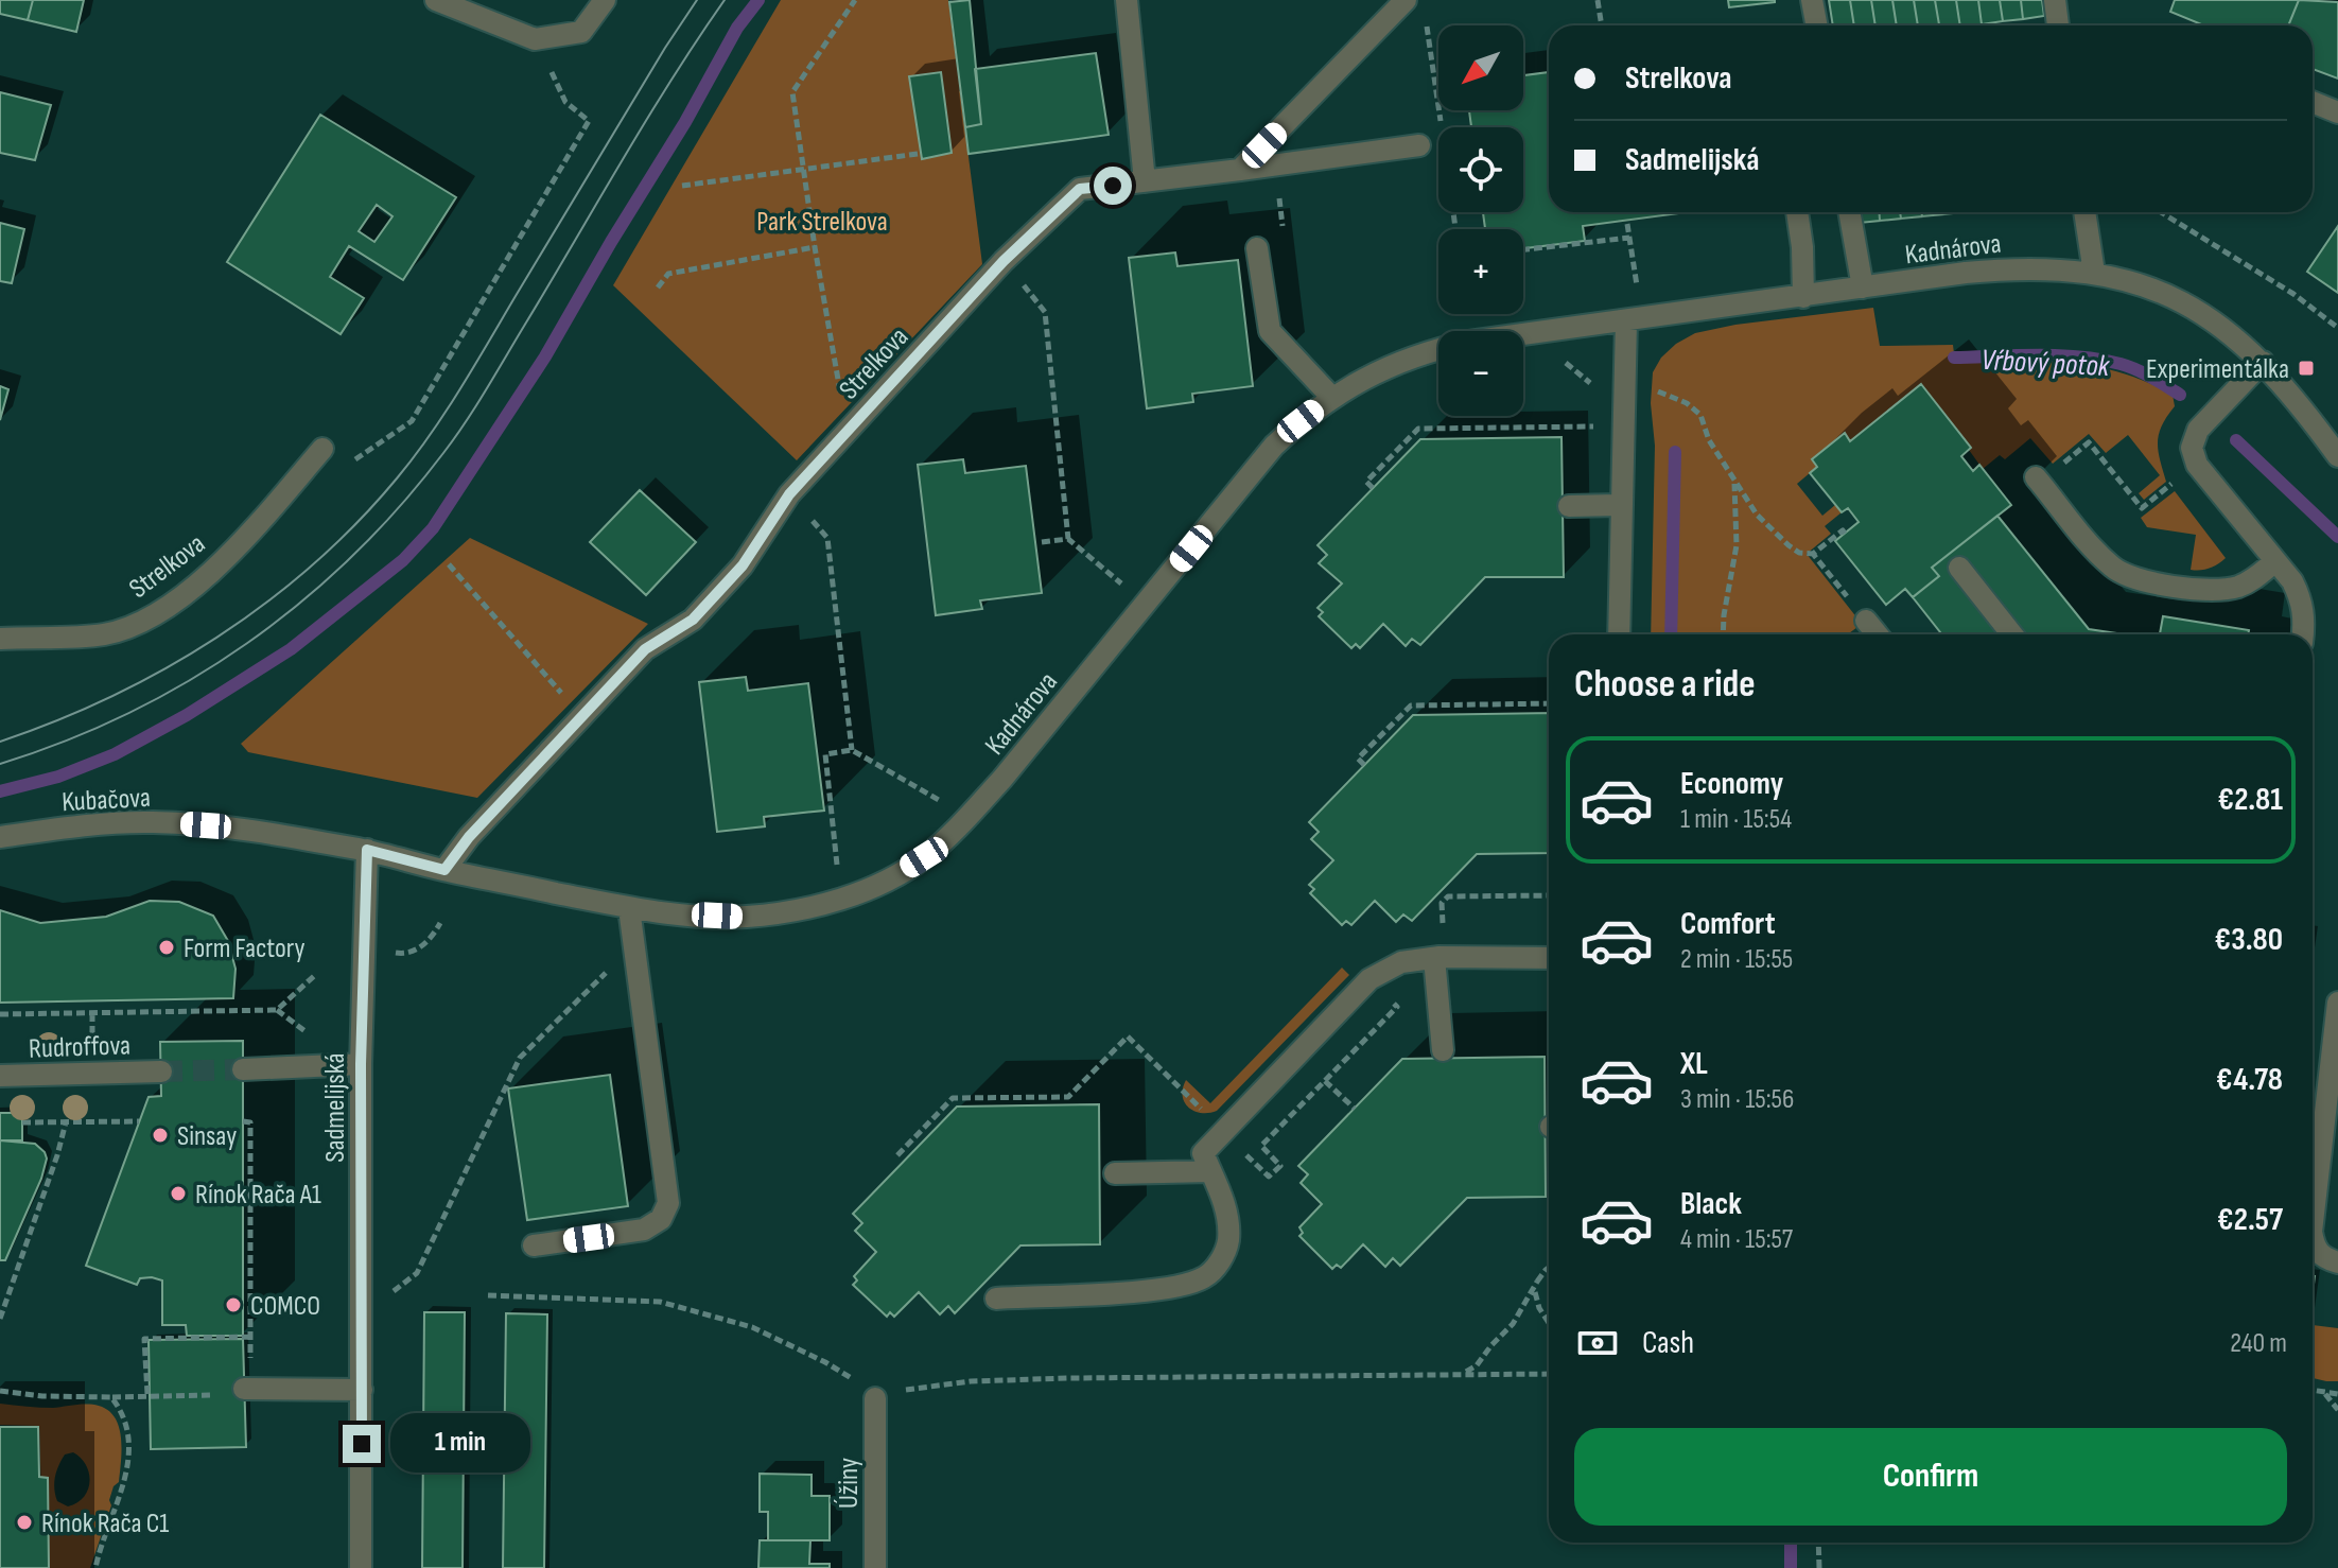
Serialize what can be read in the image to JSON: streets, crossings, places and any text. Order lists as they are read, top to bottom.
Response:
{
  "streets": {
    "street": [
      "Kadnárova",
      "Strelkova",
      "Kubačova",
      "Rudroffova",
      "Sadmelijská",
      "Úžiny"
    ]
  },
  "crossings": [
    ["Kadnárova", "Strelkova"],
    ["Kadnárova", "Kubačova"],
    ["Kadnárova", "Sadmelijská"],
    ["Kubačova", "Sadmelijská"]
  ],
  "water": ["Vŕbový potok"],
  "parks": ["Park Strelkova"],
  "places": {
    "transit": ["Experimentálka"],
    "other": [
      "Form Factory",
      "Sinsay",
      "Rínok Rača A1",
      "COMCO",
      "Rínok Rača C1"
    ]
  },
  "north": "bottom left",
  "page": {
    "map_buttons": ["+", "−"],
    "banner": ["Strelkova", "Sadmelijská"],
    "heading": "Choose a ride",
    "list": [
      {
        "name": "Economy",
        "note": "1 min · 15:54",
        "value": "€2.81"
      },
      {
        "name": "Comfort",
        "note": "2 min · 15:55",
        "value": "€3.80"
      },
      {
        "name": "XL",
        "note": "3 min · 15:56",
        "value": "€4.78"
      },
      {
        "name": "Black",
        "note": "4 min · 15:57",
        "value": "€2.57"
      }
    ],
    "pay": ["Cash", "240 m"],
    "buttons": "Confirm",
    "bubble": "1 min"
  }
}
